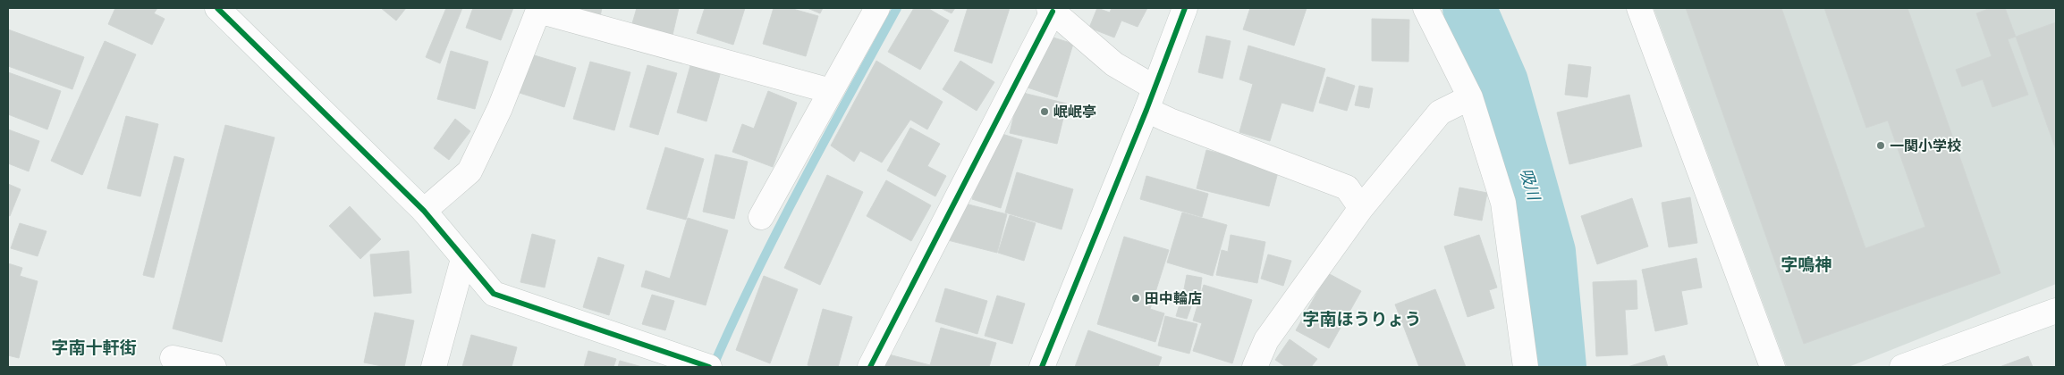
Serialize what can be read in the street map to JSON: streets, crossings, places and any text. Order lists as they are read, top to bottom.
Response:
{
  "districts": ["字鳴神", "字南ほうりょう", "字南十軒街"],
  "water": ["吸川"],
  "places": ["岷岷亭", "一関小学校", "田中輪店"]
}
